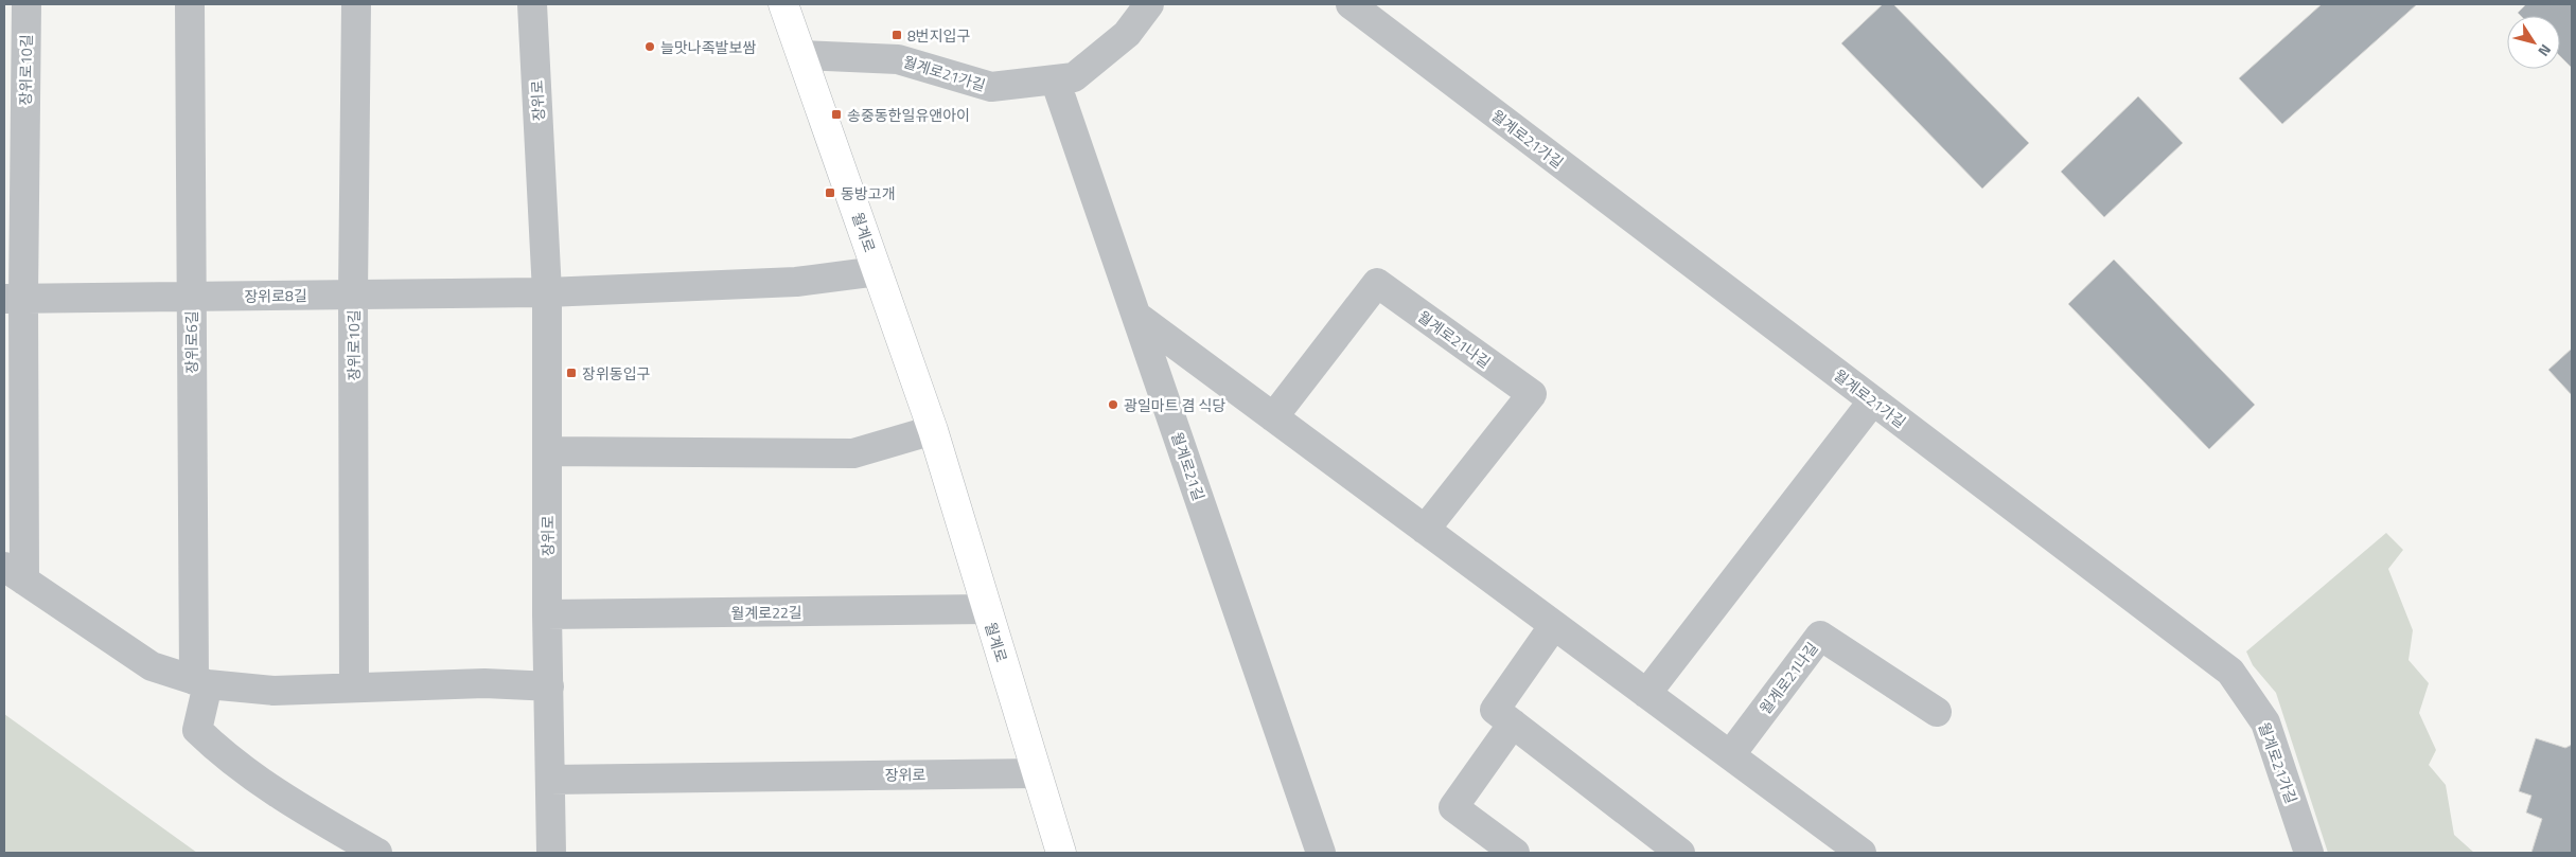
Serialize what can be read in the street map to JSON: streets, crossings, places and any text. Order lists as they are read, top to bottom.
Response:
{
  "streets": {
    "main road": ["월계로"],
    "street": [
      "장위로10길",
      "월계로21가길",
      "장위로",
      "장위로8길",
      "월계로21나길",
      "장위로6길",
      "월계로21길",
      "월계로22길"
    ]
  },
  "crossings": [
    ["장위로10길", "장위로"],
    ["장위로10길", "장위로8길"],
    ["장위로10길", "장위로6길"],
    ["월계로21가길", "월계로"],
    ["월계로21가길", "월계로21길"],
    ["장위로", "월계로"],
    ["장위로", "장위로8길"],
    ["장위로", "월계로22길"],
    ["월계로", "월계로22길"],
    ["장위로8길", "장위로6길"]
  ],
  "places": {
    "transit": [
      "8번지입구",
      "송중동한일유앤아이",
      "동방고개",
      "장위동입구"
    ],
    "other": ["늘맛나족발보쌈", "광일마트 겸 식당"]
  },
  "north": "bottom right"
}
